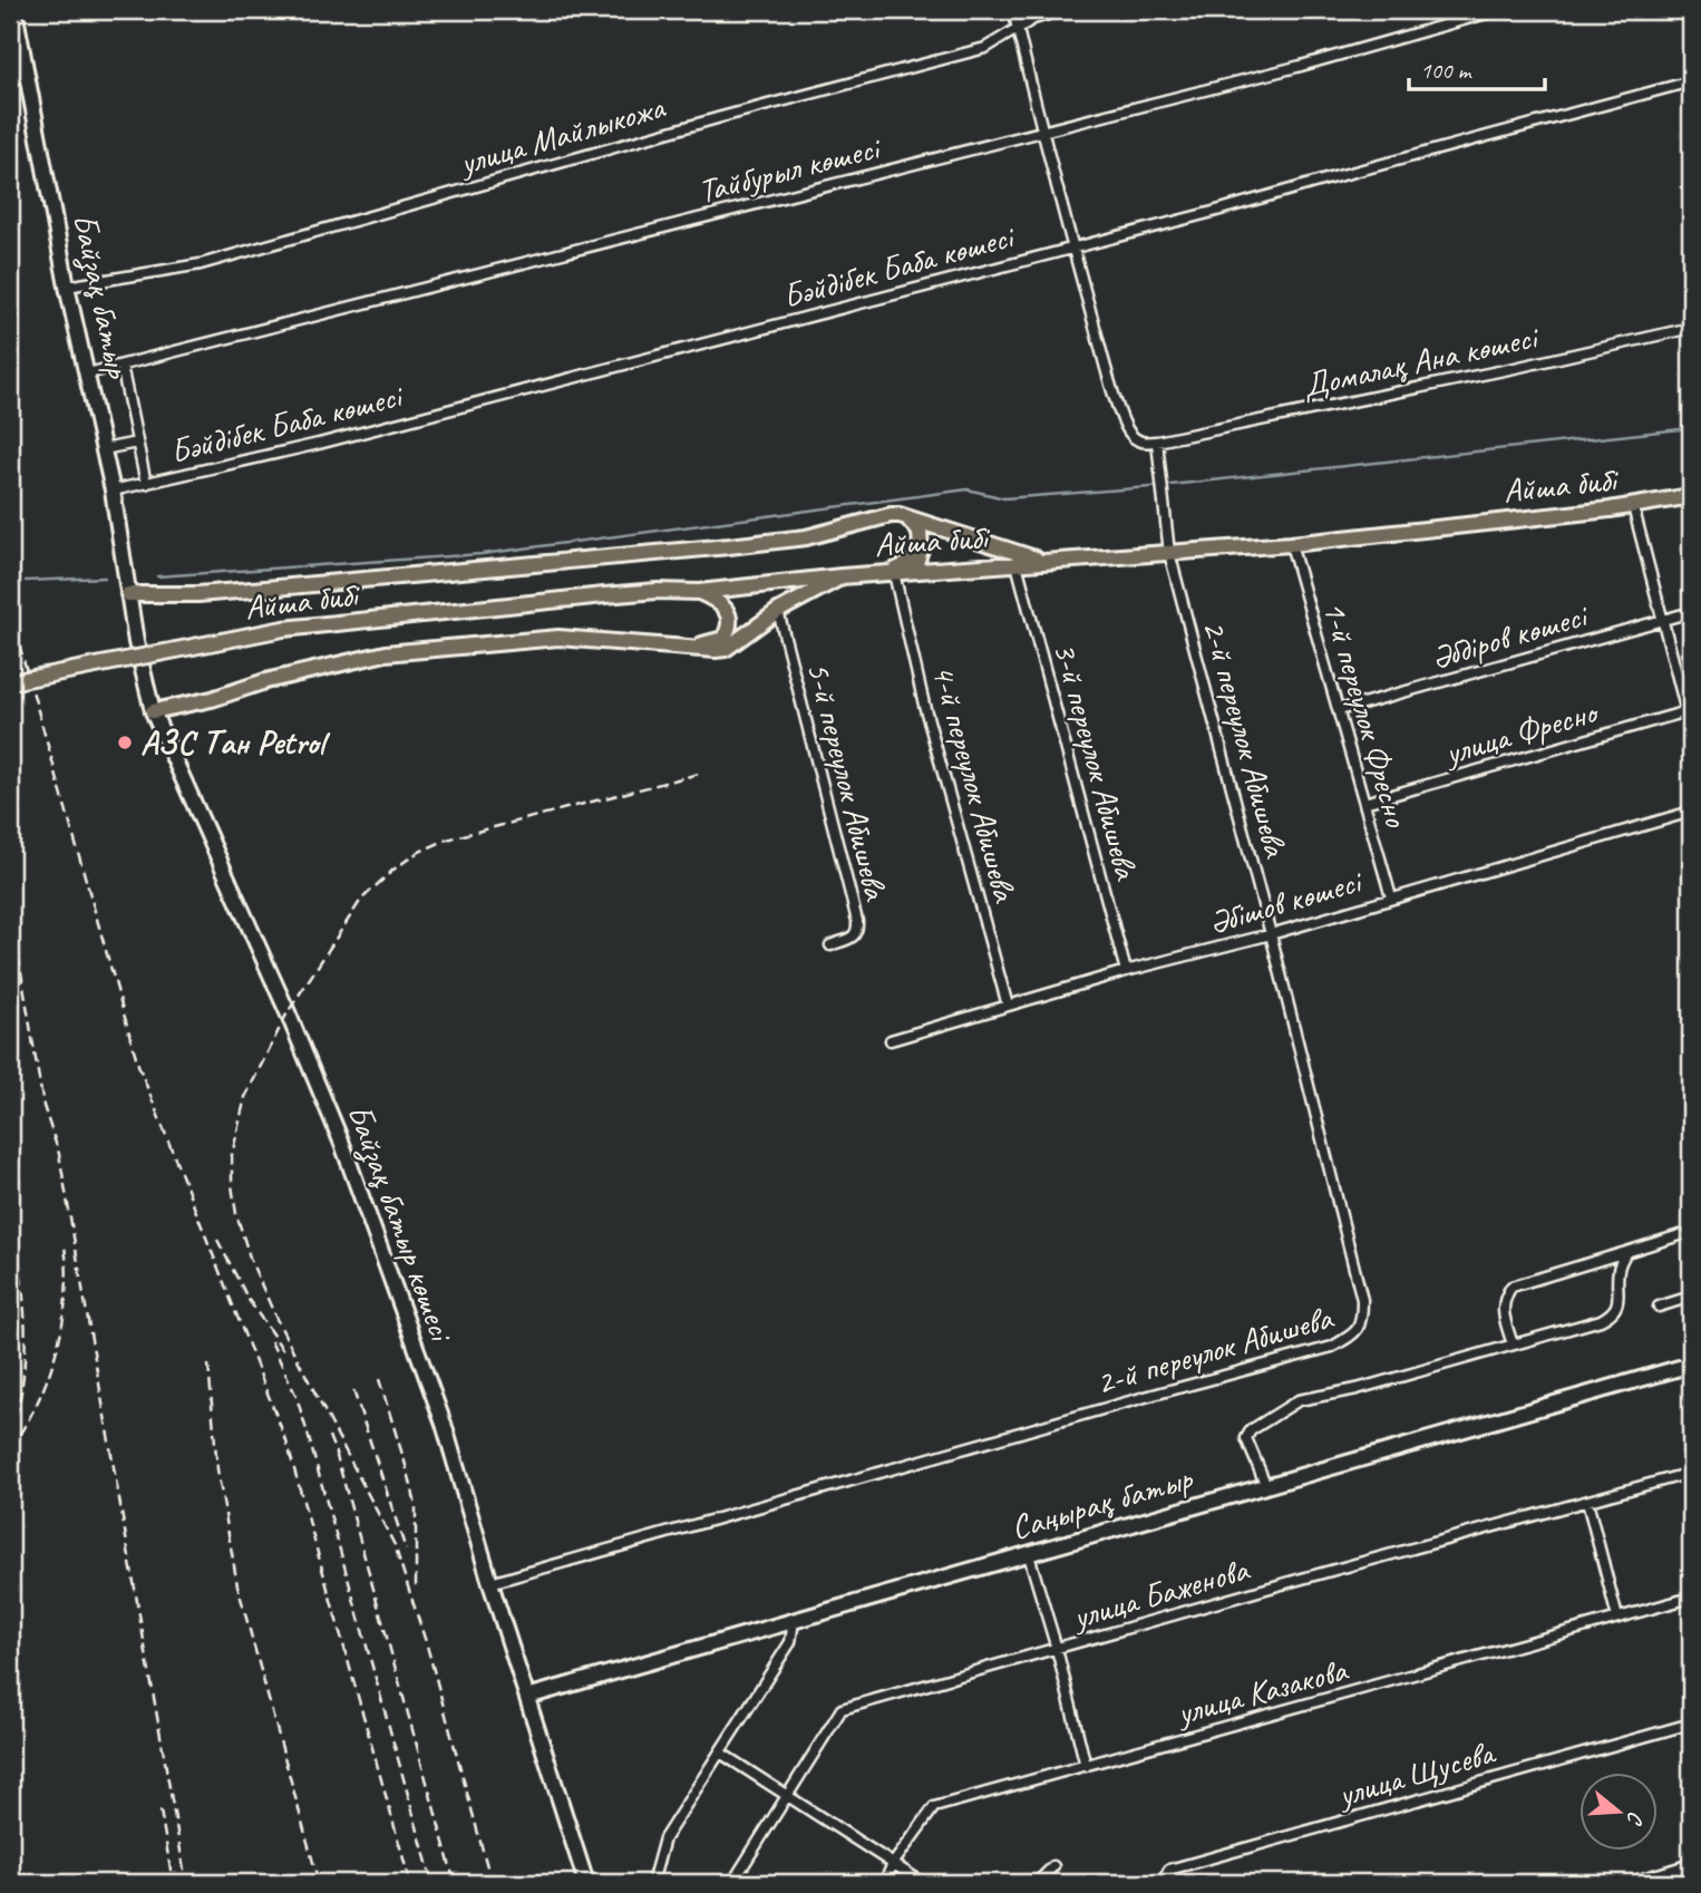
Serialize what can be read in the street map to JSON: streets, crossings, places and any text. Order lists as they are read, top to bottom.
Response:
{
  "streets": {
    "main road": ["Айша бибі"],
    "street": [
      "улица Майлыкожа",
      "Тайбурыл көшесі",
      "Бәйдібек Баба көшесі",
      "Байзақ батыр",
      "Домалақ Ана көшесі",
      "Әбдіров көшесі",
      "1-й переулок Фресно",
      "улица Фресно",
      "2-й переулок Абишева",
      "3-й переулок Абишева",
      "5-й переулок Абишева",
      "4-й переулок Абишева",
      "Әбішов көшесі",
      "Байзақ батыр көшесі",
      "Саңырақ батыр",
      "улица Баженова",
      "улица Казакова",
      "улица Щусева"
    ]
  },
  "crossings": [
    ["улица Майлыкожа", "Байзақ батыр"],
    ["Тайбурыл көшесі", "Байзақ батыр"],
    ["Бәйдібек Баба көшесі", "Байзақ батыр"],
    ["Байзақ батыр", "Байзақ батыр көшесі"],
    ["Домалақ Ана көшесі", "2-й переулок Абишева"],
    ["Айша бибі", "1-й переулок Фресно"],
    ["Айша бибі", "2-й переулок Абишева"],
    ["Айша бибі", "3-й переулок Абишева"],
    ["Айша бибі", "4-й переулок Абишева"],
    ["Әбдіров көшесі", "1-й переулок Фресно"],
    ["1-й переулок Фресно", "улица Фресно"],
    ["1-й переулок Фресно", "Әбішов көшесі"],
    ["2-й переулок Абишева", "Әбішов көшесі"],
    ["2-й переулок Абишева", "Байзақ батыр көшесі"],
    ["3-й переулок Абишева", "Әбішов көшесі"],
    ["4-й переулок Абишева", "Әбішов көшесі"],
    ["Байзақ батыр көшесі", "Саңырақ батыр"]
  ],
  "places": ["АЗС Тан Petrol"],
  "scale_bar": "100 m",
  "north": "right"
}
